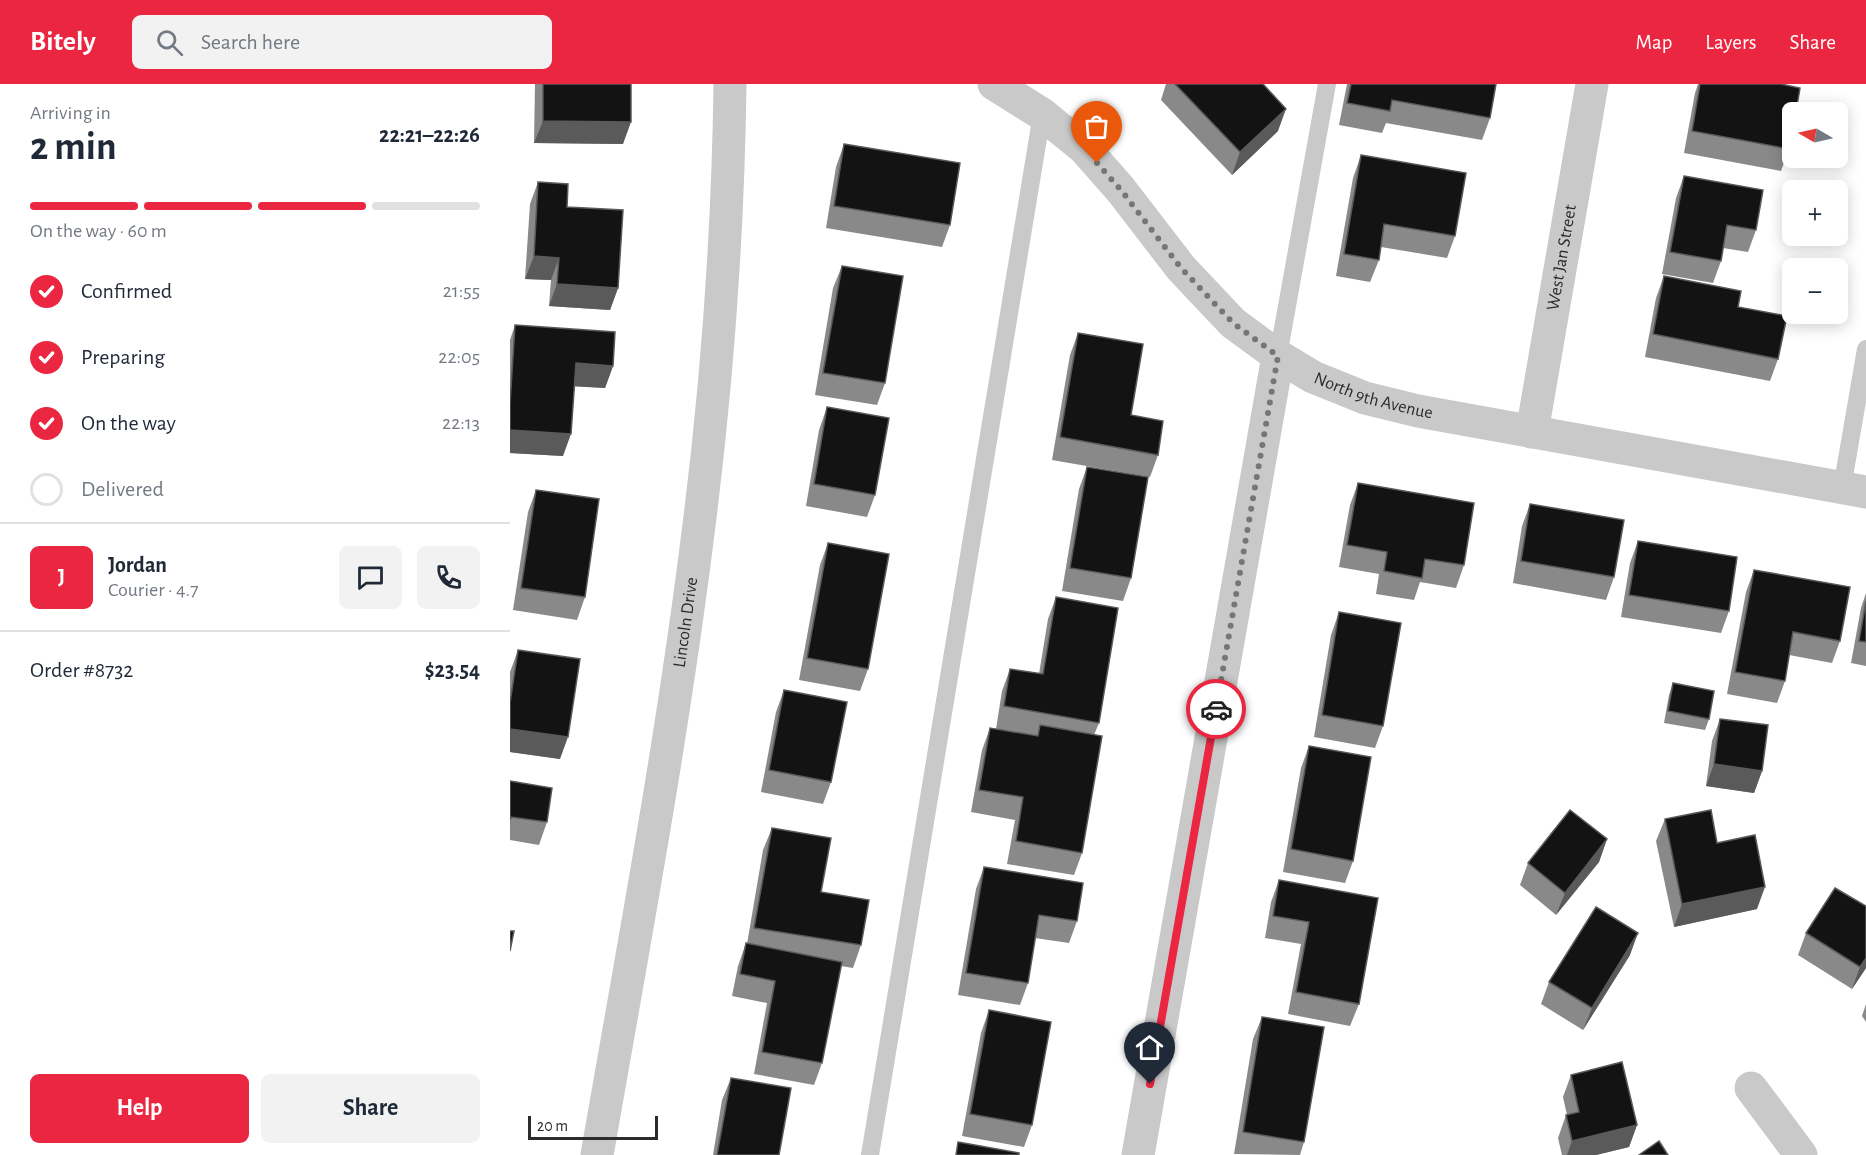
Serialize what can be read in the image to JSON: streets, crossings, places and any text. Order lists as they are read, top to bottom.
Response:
{
  "streets": {
    "street": ["West Jan Street", "North 9th Avenue", "Lincoln Drive"]
  },
  "crossings": [
    ["West Jan Street", "North 9th Avenue"]
  ],
  "scale_bar": "20 m",
  "north": "left",
  "page": {
    "header": "Bitely",
    "search": "Search here",
    "nav": ["Map", "Layers", "Share"],
    "heading": ["2 min", "Arriving in", "22:21–22:26"],
    "panel": [
      "Jordan",
      "Courier · 4.7",
      "Order #8732",
      "$23.54"
    ],
    "map_buttons": ["+", "−"],
    "bar": "On the way · 60 m",
    "list": [
      ["Confirmed", "21:55"],
      ["Preparing", "22:05"],
      ["On the way", "22:13"],
      "Delivered"
    ],
    "round": "J",
    "buttons": ["Help", "Share"],
    "scale": "20 m"
  }
}
